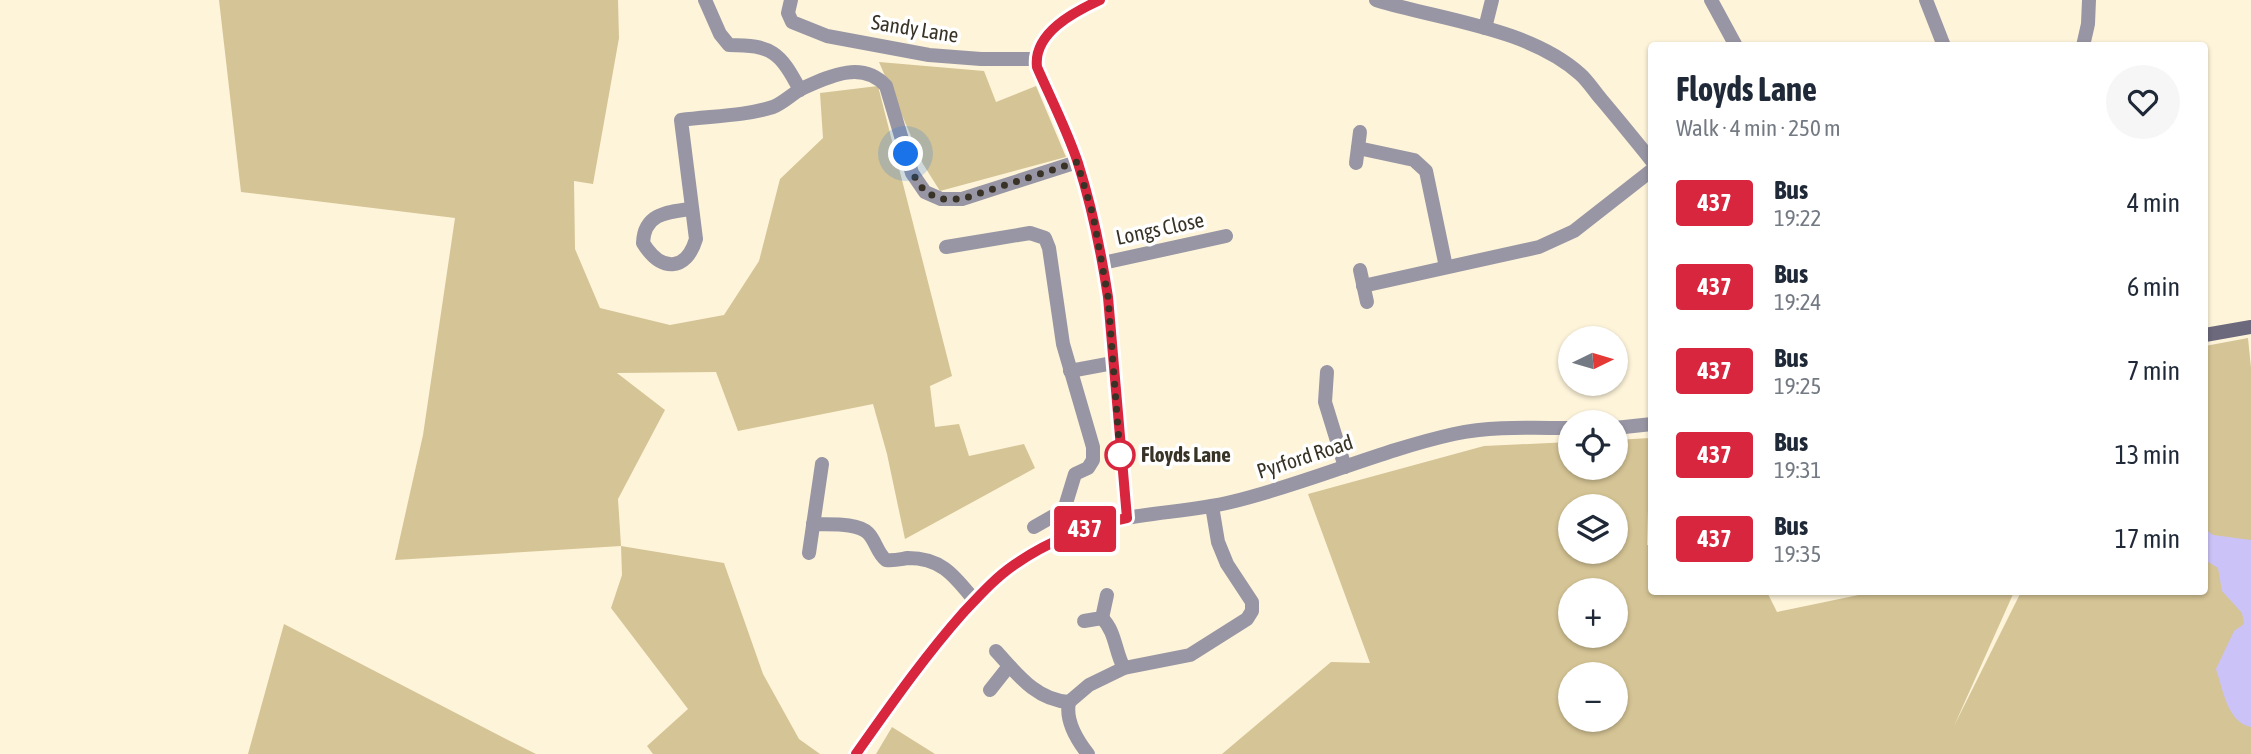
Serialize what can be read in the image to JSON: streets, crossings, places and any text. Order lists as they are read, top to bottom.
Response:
{
  "streets": {
    "street": ["Sandy Lane", "Longs Close", "Pyrford Road"]
  },
  "places": ["Floyds Lane"],
  "lines": ["bus line 437"],
  "north": "right",
  "page": {
    "on_map": "437",
    "heading": ["Floyds Lane", "Walk · 4 min · 250 m"],
    "list": [
      {
        "mark": "437",
        "name": "Bus",
        "note": "19:22",
        "value": "4 min"
      },
      {
        "mark": "437",
        "name": "Bus",
        "note": "19:24",
        "value": "6 min"
      },
      {
        "mark": "437",
        "name": "Bus",
        "note": "19:25",
        "value": "7 min"
      },
      {
        "mark": "437",
        "name": "Bus",
        "note": "19:31",
        "value": "13 min"
      },
      {
        "mark": "437",
        "name": "Bus",
        "note": "19:35",
        "value": "17 min"
      }
    ],
    "map_buttons": ["+", "−"]
  }
}
